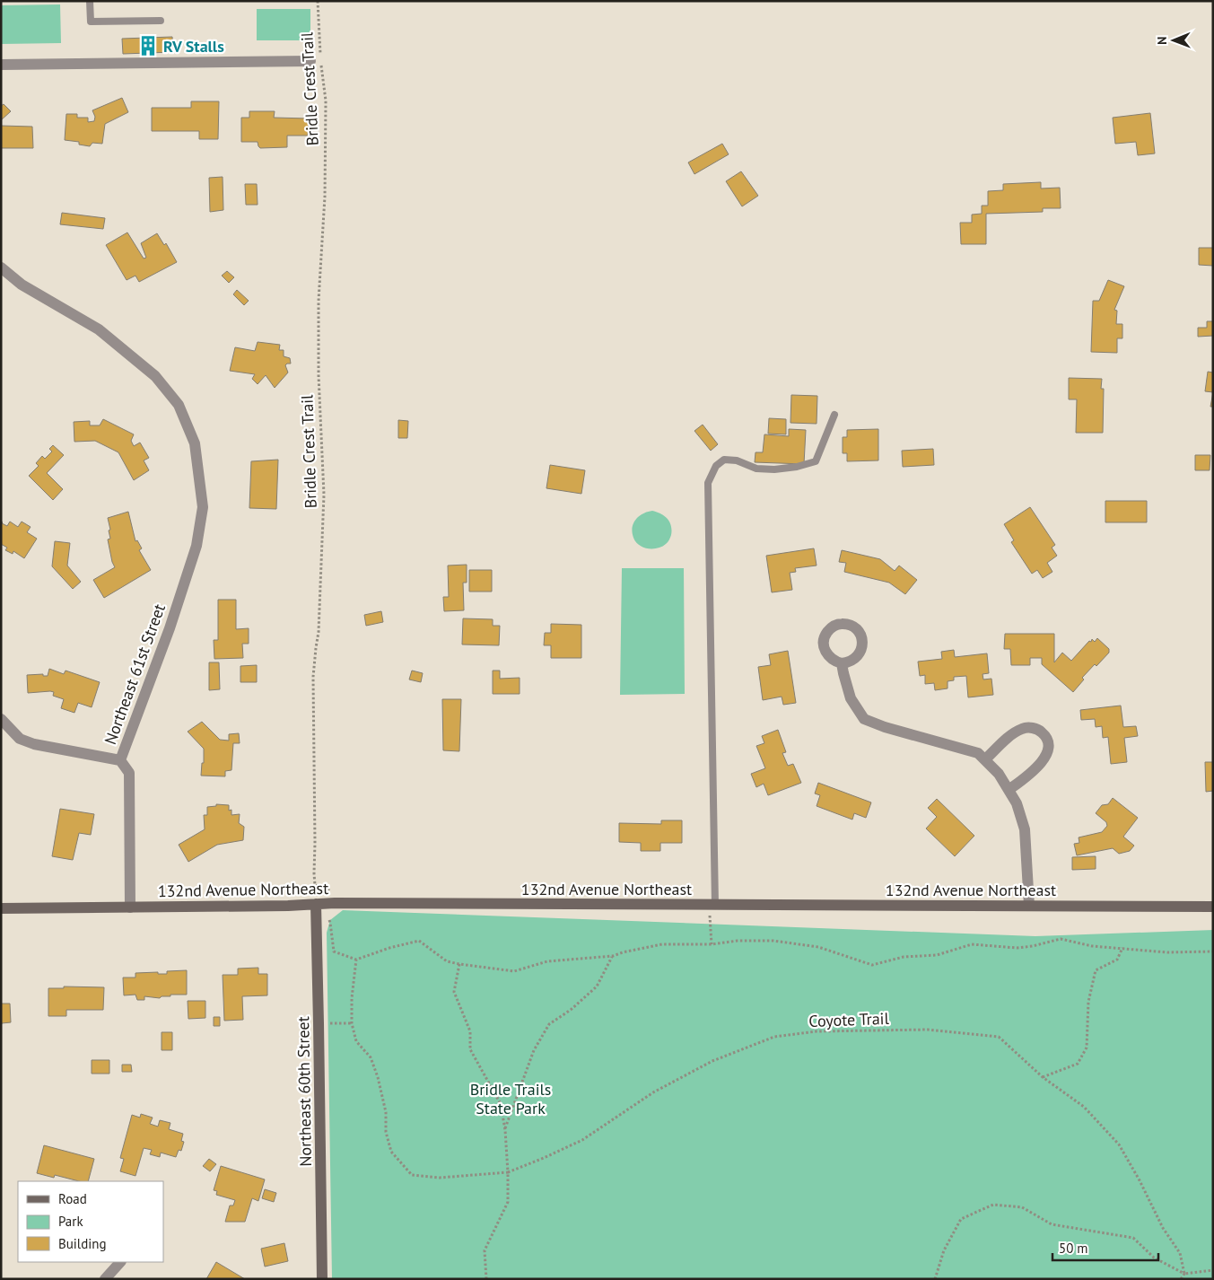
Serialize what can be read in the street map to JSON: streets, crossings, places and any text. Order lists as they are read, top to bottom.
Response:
{
  "streets": {
    "street": ["Northeast 61st Street", "132nd Avenue Northeast", "Northeast 60th Street"],
    "path": ["Bridle Crest Trail", "Coyote Trail"]
  },
  "crossings": [
    ["Northeast 61st Street", "132nd Avenue Northeast"],
    ["132nd Avenue Northeast", "Northeast 60th Street"]
  ],
  "parks": ["Bridle Trails State Park"],
  "places": {
    "building": ["RV Stalls"]
  },
  "legend": ["Road", "Park", "Building"],
  "scale_bar": "50 m",
  "north": "left"
}
